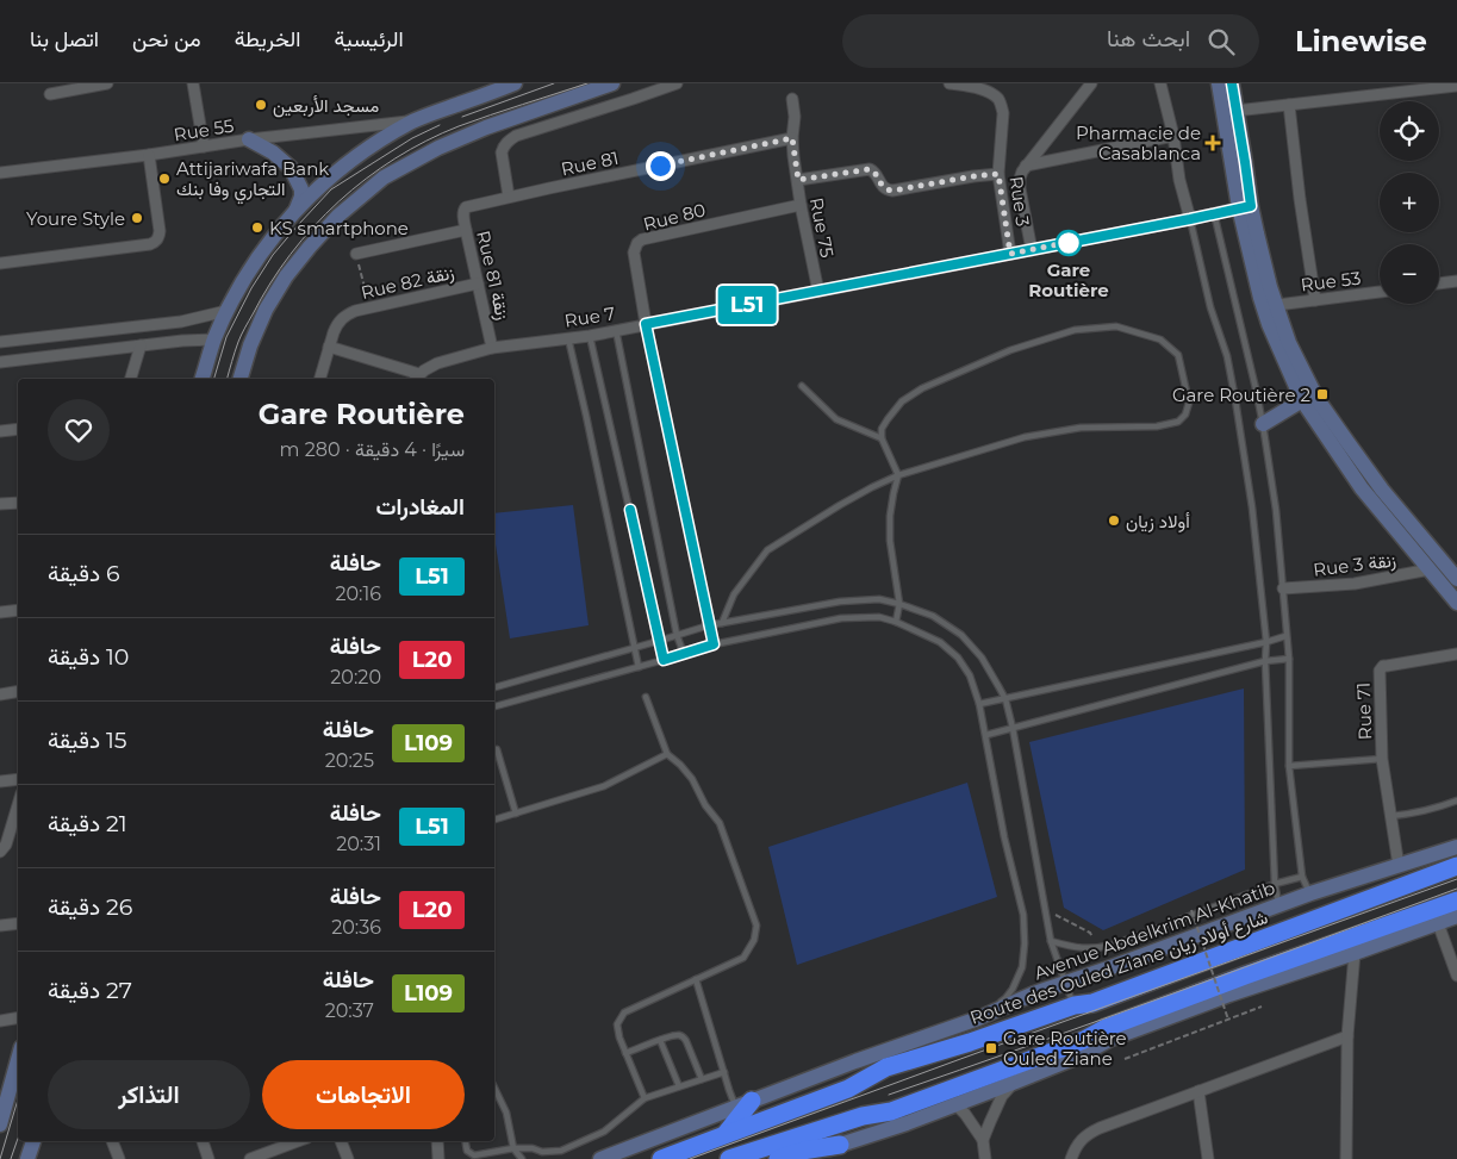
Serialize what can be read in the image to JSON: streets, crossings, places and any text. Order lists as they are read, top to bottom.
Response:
{
  "streets": {
    "highway": ["Route des Ouled Ziane شارع أولاد زيان"],
    "street": [
      "Rue 55",
      "Rue 81",
      "Rue 3",
      "Rue 80",
      "Rue 75",
      "Rue 81 زنقة",
      "Rue 53",
      "Rue 82 زنقة",
      "Rue 7",
      "Rue 3 زنقة",
      "Rue 71",
      "Avenue Abdelkrim Al-Khatib"
    ]
  },
  "crossings": [
    ["Rue 81", "Rue 75"],
    ["Rue 81", "Rue 81 زنقة"],
    ["Rue 3", "Rue 7"],
    ["Rue 80", "Rue 75"],
    ["Rue 80", "Rue 7"],
    ["Rue 75", "Rue 7"],
    ["Rue 81 زنقة", "Rue 82 زنقة"],
    ["Rue 81 زنقة", "Rue 7"],
    ["Rue 71", "Avenue Abdelkrim Al-Khatib"]
  ],
  "places": {
    "other": [
      "مسجد الأربعين",
      "Attijariwafa Bank التجاري وفا بنك",
      "Youre Style",
      "KS smartphone",
      "Gare Routière",
      "أولاد زيان"
    ],
    "health": ["Pharmacie de Casablanca"],
    "transit": ["Gare Routière 2", "Gare Routière Ouled Ziane"]
  },
  "lines": ["bus line L51"],
  "page": {
    "header": "Linewise",
    "search": "ابحث هنا",
    "nav": [
      "الرئيسية",
      "الخريطة",
      "من نحن",
      "اتصل بنا"
    ],
    "on_map": "L51",
    "map_buttons": ["+", "−"],
    "heading": [
      ["Gare Routière", "سيرًا · 4 دقيقة · 280 m"],
      "المغادرات"
    ],
    "list": [
      {
        "mark": "L51",
        "name": "حافلة",
        "note": "20:16",
        "value": "6 دقيقة"
      },
      {
        "mark": "L20",
        "name": "حافلة",
        "note": "20:20",
        "value": "10 دقيقة"
      },
      {
        "mark": "L109",
        "name": "حافلة",
        "note": "20:25",
        "value": "15 دقيقة"
      },
      {
        "mark": "L51",
        "name": "حافلة",
        "note": "20:31",
        "value": "21 دقيقة"
      },
      {
        "mark": "L20",
        "name": "حافلة",
        "note": "20:36",
        "value": "26 دقيقة"
      },
      {
        "mark": "L109",
        "name": "حافلة",
        "note": "20:37",
        "value": "27 دقيقة"
      }
    ],
    "buttons": ["الاتجاهات", "التذاكر"]
  }
}
